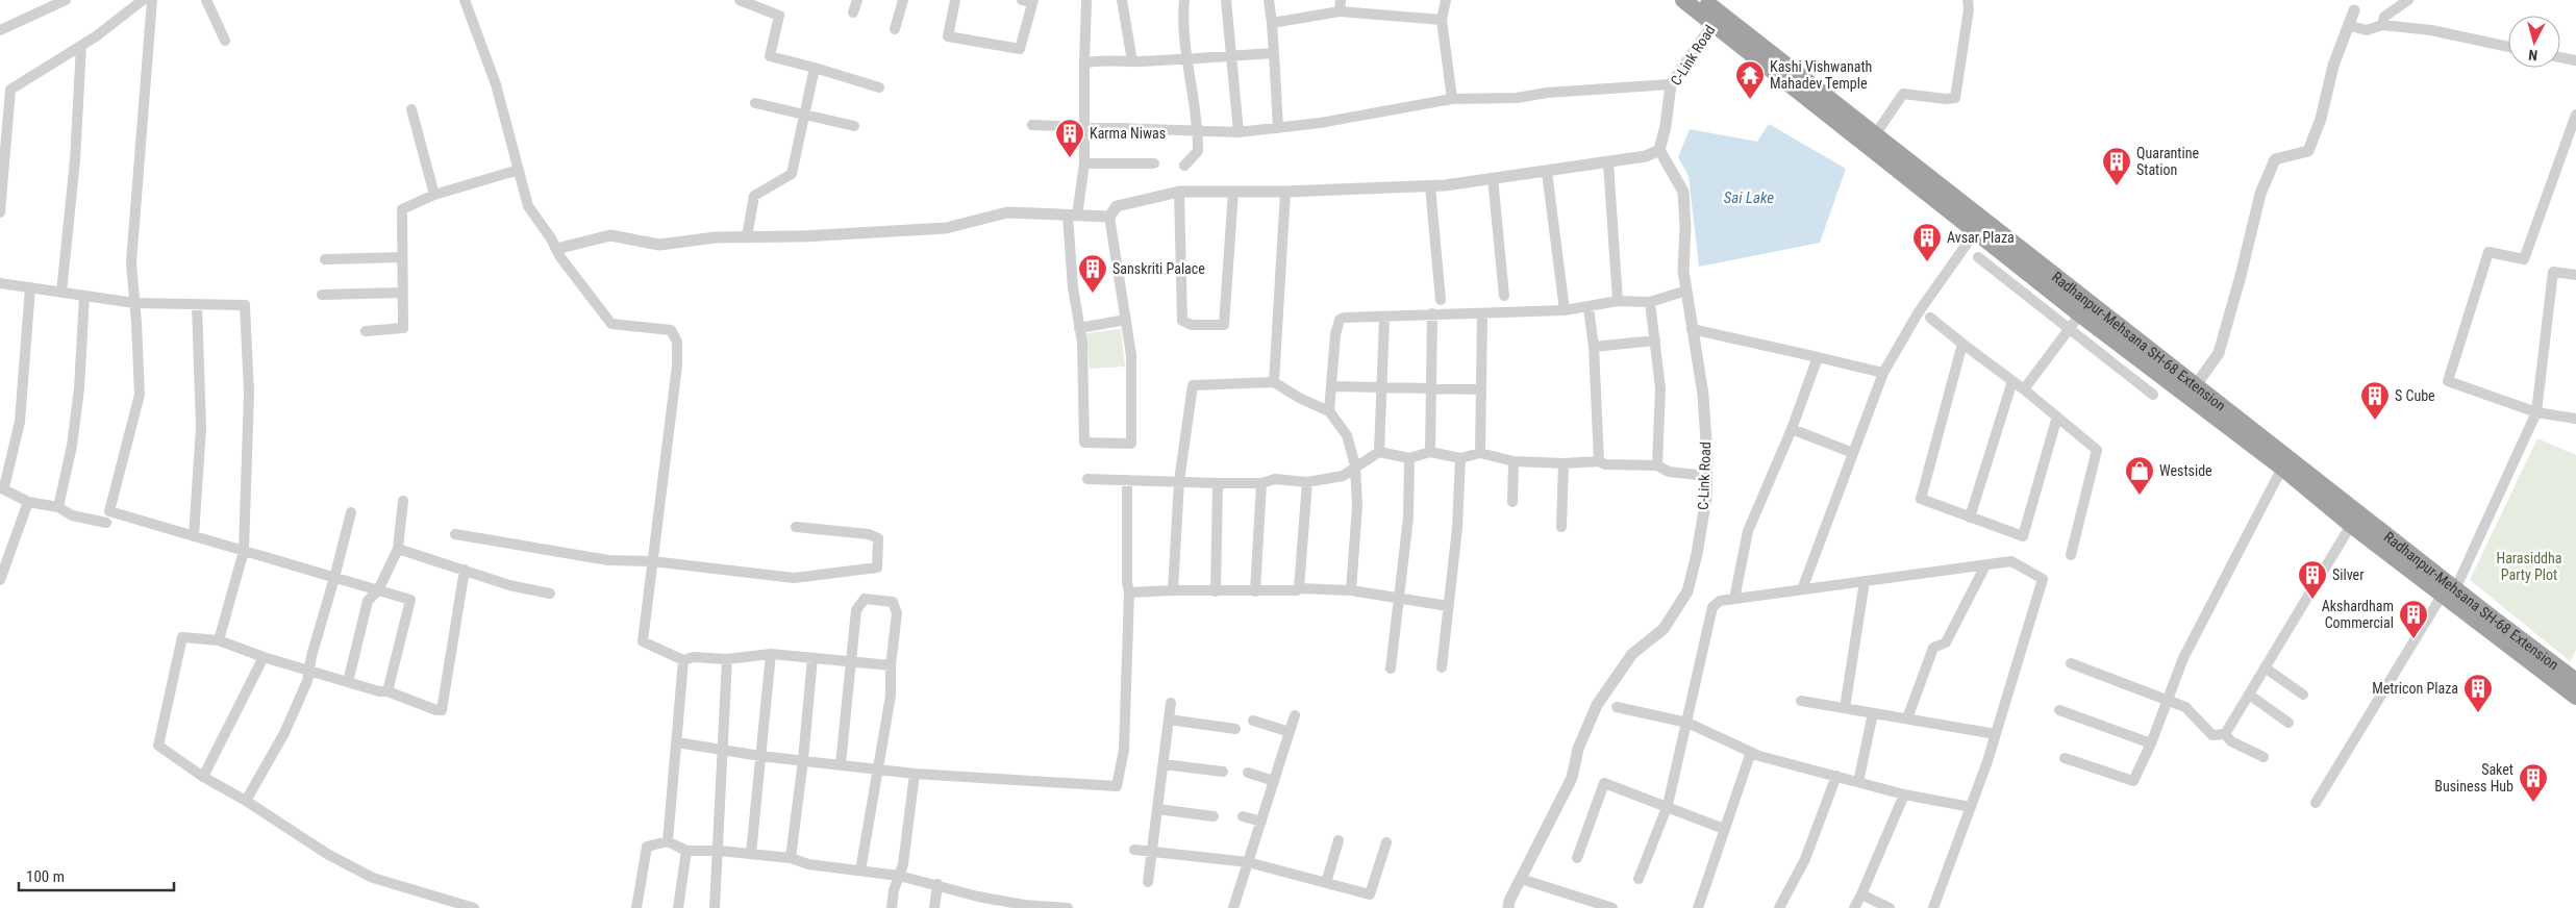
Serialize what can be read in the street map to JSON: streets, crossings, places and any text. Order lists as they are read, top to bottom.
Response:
{
  "streets": {
    "highway": ["Radhanpur-Mehsana SH-68 Extension"],
    "street": ["C-Link Road"]
  },
  "crossings": [
    ["C-Link Road", "Radhanpur-Mehsana SH-68 Extension"]
  ],
  "water": ["Sai Lake"],
  "parks": ["Harasiddha Party Plot"],
  "places": {
    "temple": ["Kashi Vishwanath Mahadev Temple"],
    "building": [
      "Karma Niwas",
      "Quarantine Station",
      "Avsar Plaza",
      "Sanskriti Palace",
      "S Cube",
      "Silver",
      "Akshardham Commercial",
      "Metricon Plaza",
      "Saket Business Hub"
    ],
    "shop": ["Westside"]
  },
  "scale_bar": "100 m",
  "north": "bottom"
}
